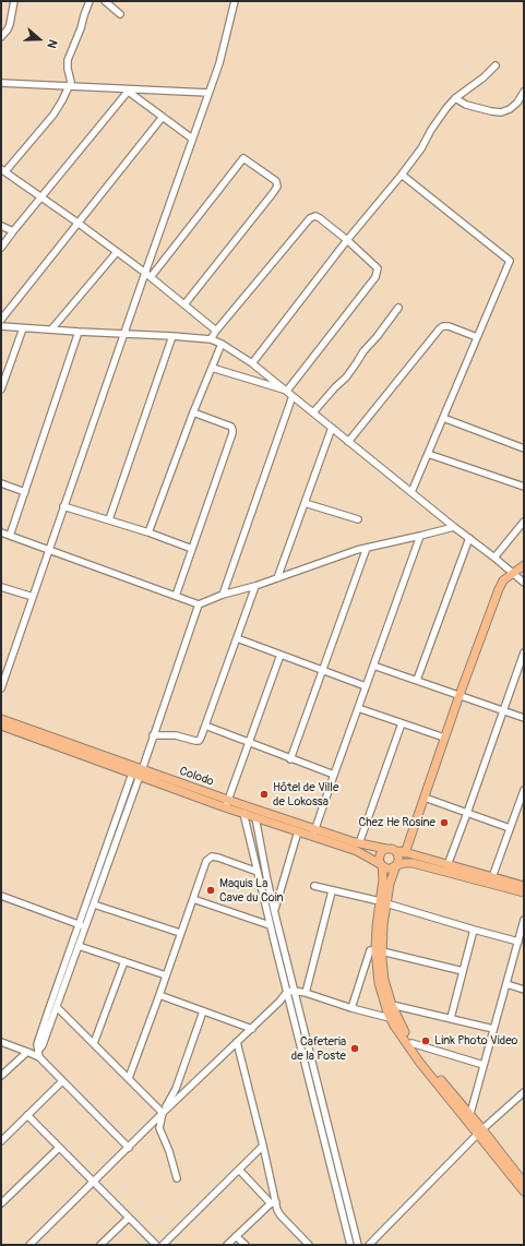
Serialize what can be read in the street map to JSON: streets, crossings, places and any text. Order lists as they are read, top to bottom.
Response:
{
  "streets": {
    "main road": ["Colodo"]
  },
  "places": [
    "Hôtel de Ville de Lokossa",
    "Chez He Rosine",
    "Maquis La Cave du Coin",
    "Link Photo Video",
    "Cafeteria de la Poste"
  ],
  "north": "right"
}
